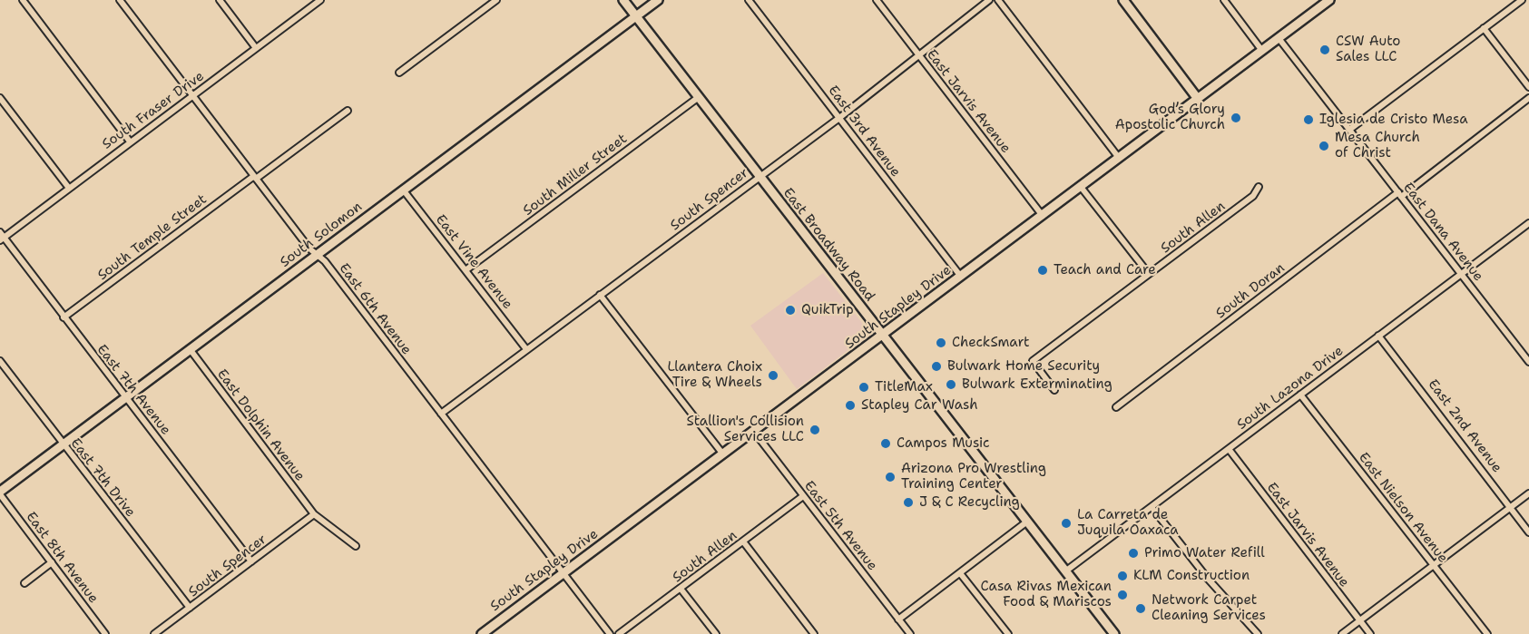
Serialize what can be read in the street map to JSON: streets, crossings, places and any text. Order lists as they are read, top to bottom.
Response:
{
  "streets": {
    "main road": ["South Solomon", "East Broadway Road", "South Stapley Drive"],
    "street": [
      "East Jarvis Avenue",
      "South Fraser Drive",
      "East 3rd Avenue",
      "South Miller Street",
      "South Spencer",
      "South Allen",
      "East Dana Avenue",
      "South Temple Street",
      "East Vine Avenue",
      "South Doran",
      "East 6th Avenue",
      "South Lazona Drive",
      "East 7th Avenue",
      "East Dolphin Avenue",
      "East 2nd Avenue",
      "East 7th Drive",
      "East Nielson Avenue",
      "East 5th Avenue",
      "East 8th Avenue"
    ]
  },
  "crossings": [
    ["East Jarvis Avenue", "South Spencer"],
    ["East Jarvis Avenue", "South Stapley Drive"],
    ["East Jarvis Avenue", "South Lazona Drive"],
    ["South Fraser Drive", "East 6th Avenue"],
    ["South Fraser Drive", "East 7th Avenue"],
    ["East 3rd Avenue", "South Spencer"],
    ["East 3rd Avenue", "South Stapley Drive"],
    ["South Miller Street", "East Broadway Road"],
    ["South Miller Street", "East Vine Avenue"],
    ["South Spencer", "East Broadway Road"],
    ["South Spencer", "East Vine Avenue"],
    ["South Spencer", "East 6th Avenue"],
    ["South Spencer", "East 7th Avenue"],
    ["South Spencer", "East Dolphin Avenue"],
    ["South Spencer", "East 7th Drive"],
    ["South Allen", "East 5th Avenue"],
    ["East Dana Avenue", "South Doran"],
    ["East Dana Avenue", "South Stapley Drive"],
    ["East Dana Avenue", "South Lazona Drive"],
    ["South Solomon", "East Broadway Road"],
    ["South Solomon", "East Vine Avenue"],
    ["South Solomon", "East 6th Avenue"],
    ["South Solomon", "East 7th Avenue"],
    ["South Solomon", "East Dolphin Avenue"],
    ["South Solomon", "East 7th Drive"],
    ["South Solomon", "East 8th Avenue"],
    ["South Temple Street", "East 6th Avenue"],
    ["South Temple Street", "East 7th Avenue"],
    ["East Broadway Road", "South Stapley Drive"],
    ["East Broadway Road", "South Lazona Drive"],
    ["South Stapley Drive", "East 6th Avenue"],
    ["South Stapley Drive", "East 5th Avenue"],
    ["South Lazona Drive", "East 2nd Avenue"],
    ["South Lazona Drive", "East Nielson Avenue"]
  ],
  "places": [
    "CSW Auto Sales LLC",
    "God’s Glory Apostolic Church",
    "Iglesia de Cristo Mesa",
    "Mesa Church of Christ",
    "Teach and Care",
    "QuikTrip",
    "CheckSmart",
    "Bulwark Home Security",
    "Llantera Choix Tire & Wheels",
    "Bulwark Exterminating",
    "TitleMax",
    "Stapley Car Wash",
    "Stallion's Collision Services LLC",
    "Campos Music",
    "Arizona Pro Wrestling Training Center",
    "J & C Recycling",
    "La Carreta de Juquila Oaxaca",
    "Primo Water Refill",
    "KLM Construction",
    "Casa Rivas Mexican Food & Mariscos",
    "Network Carpet Cleaning Services"
  ]
}
